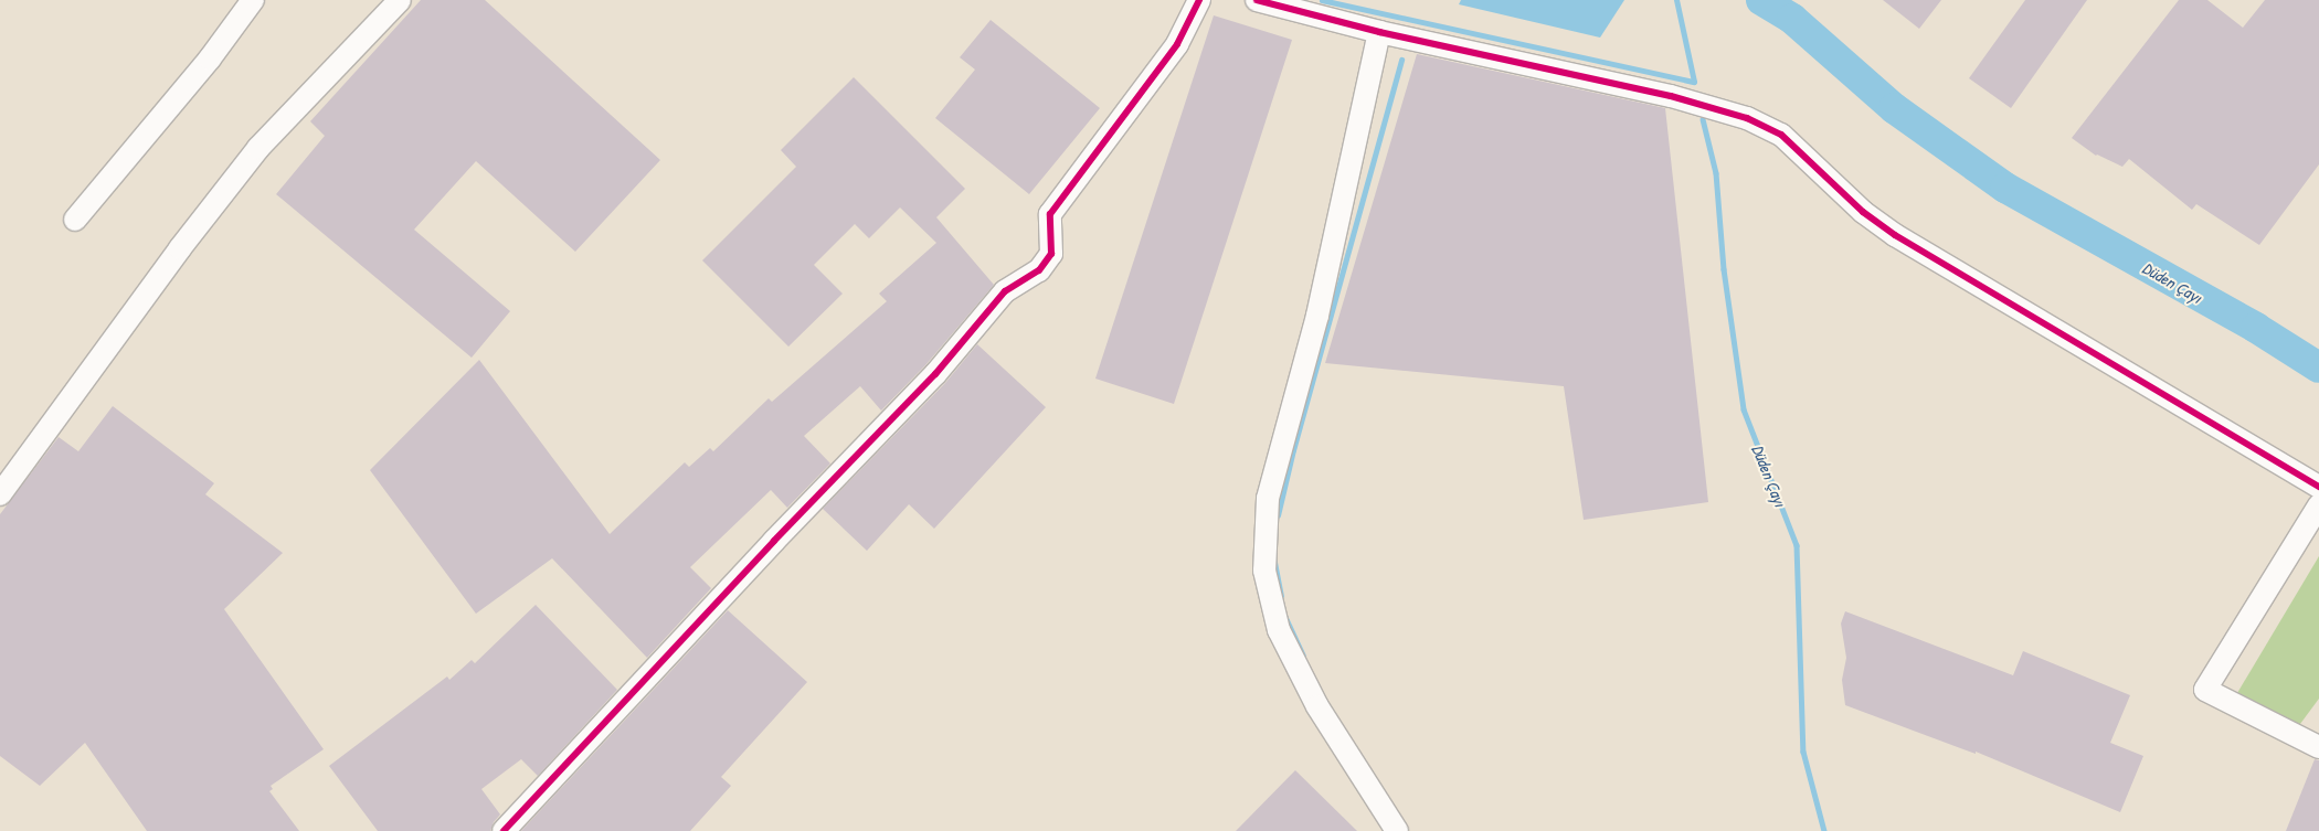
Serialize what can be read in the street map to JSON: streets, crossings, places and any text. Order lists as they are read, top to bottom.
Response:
{
  "water": ["Düden Çayı"]
}
